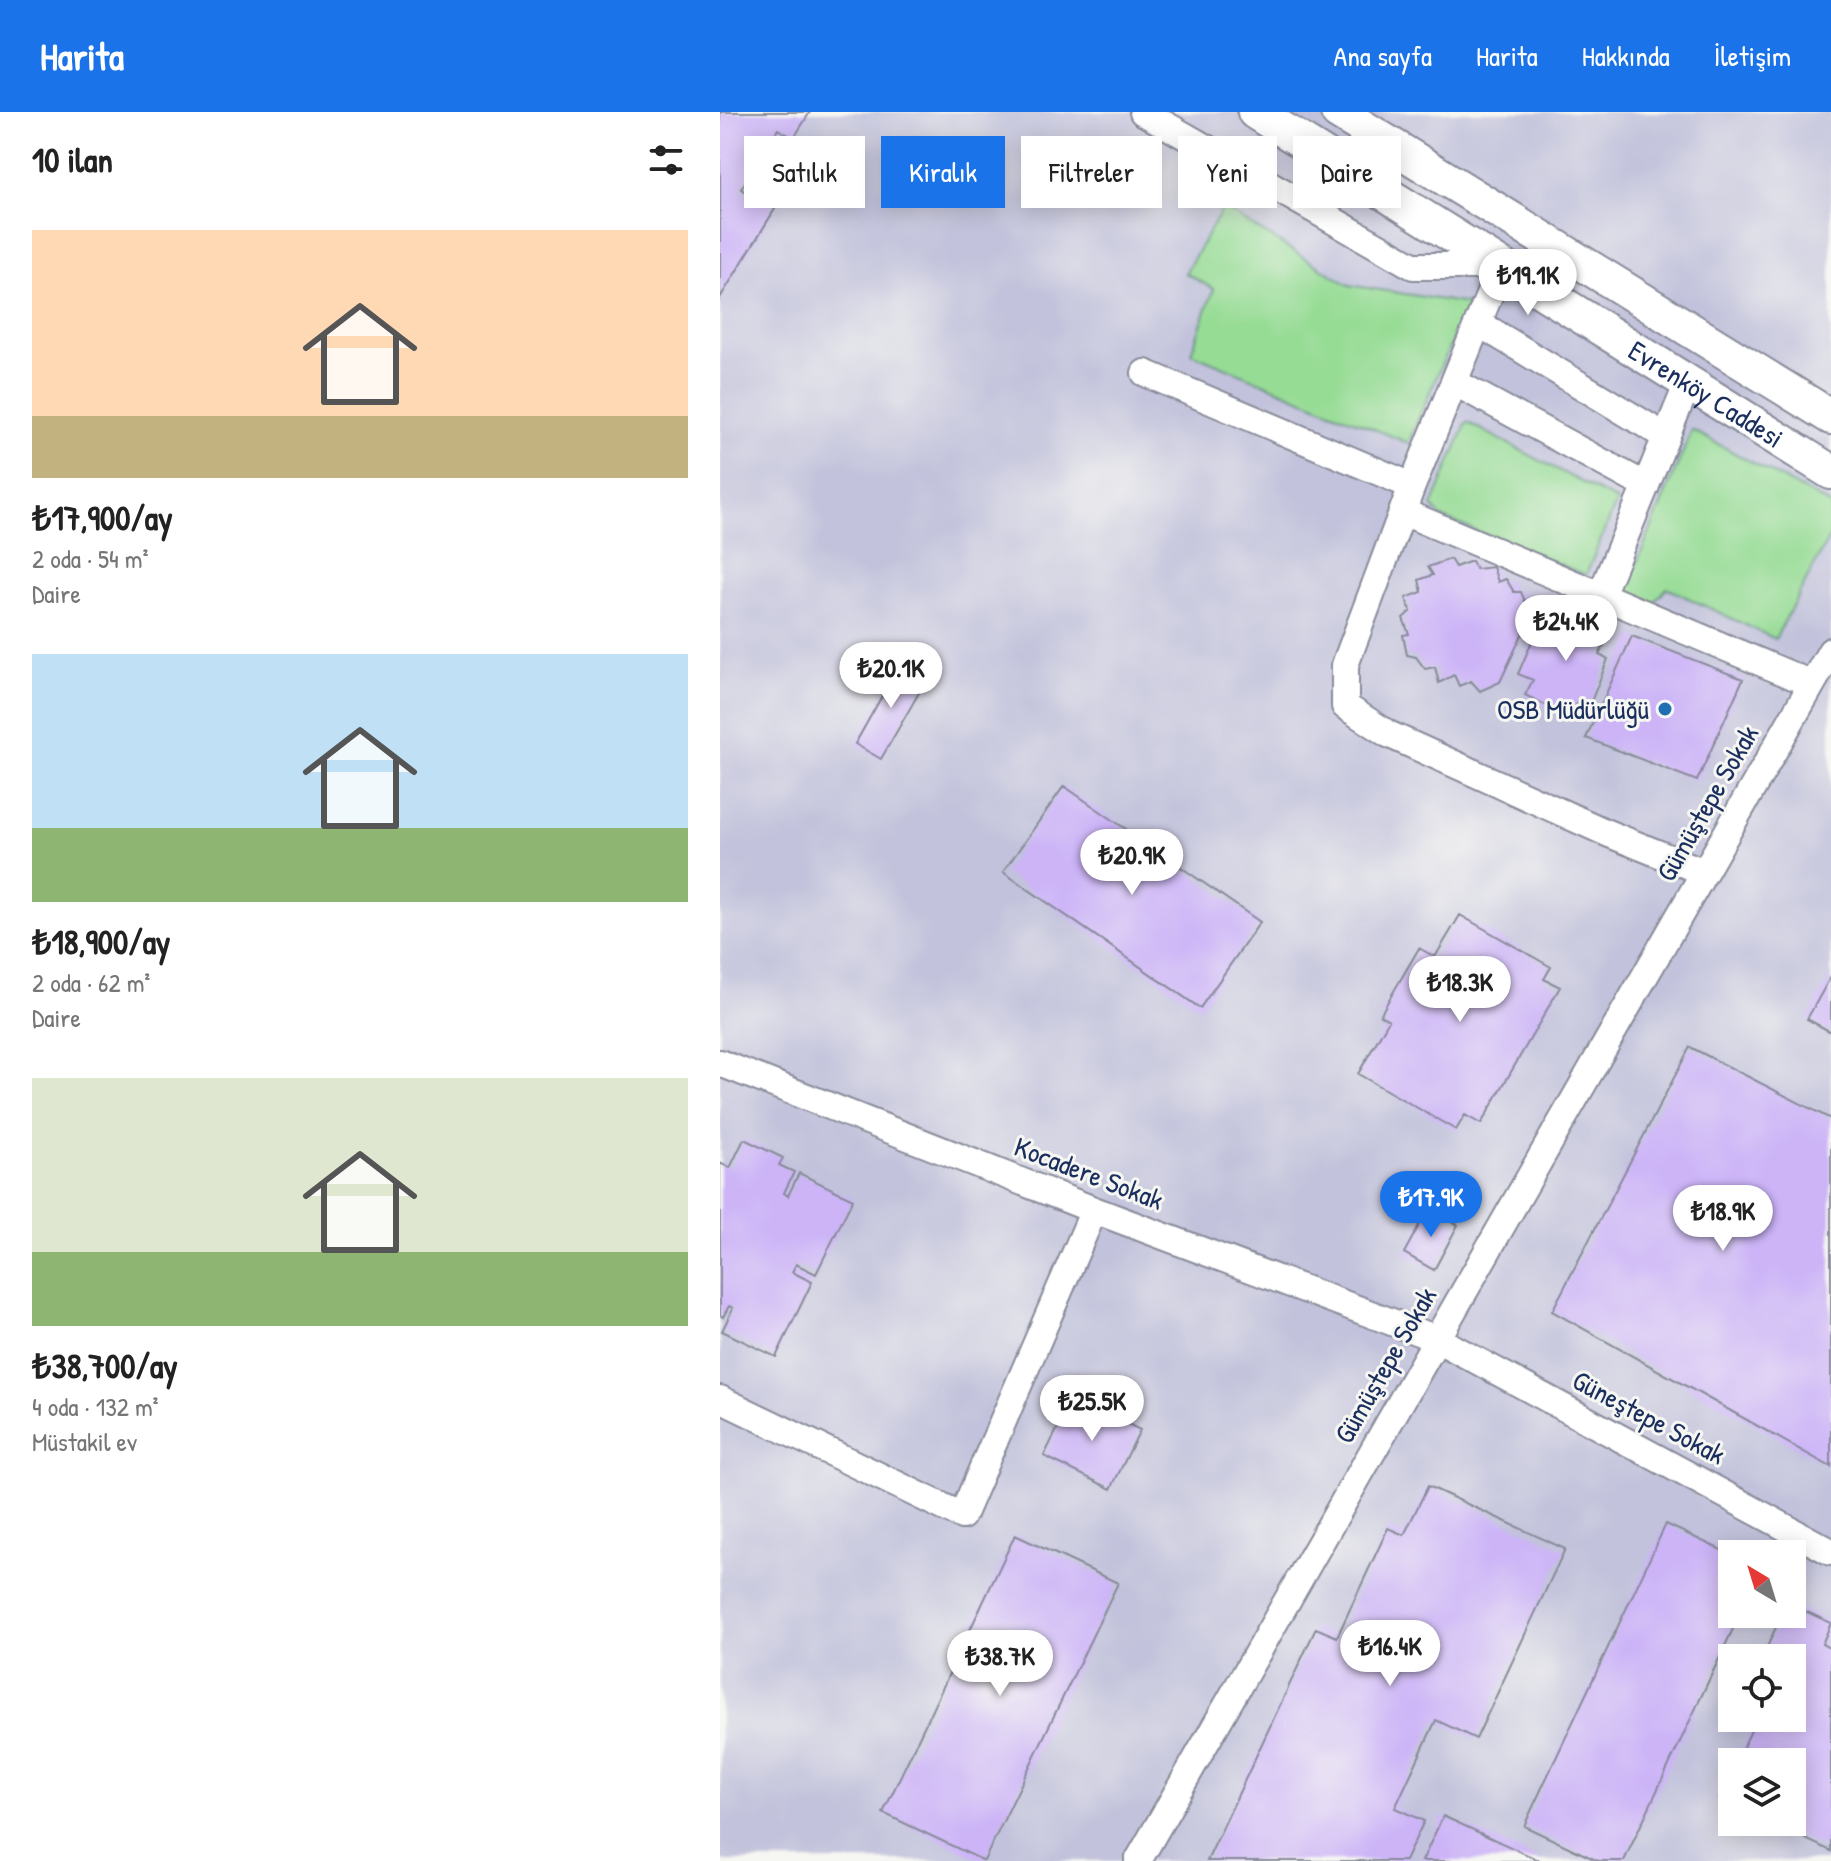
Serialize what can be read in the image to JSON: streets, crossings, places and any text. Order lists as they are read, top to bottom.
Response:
{
  "streets": {
    "main road": ["Evrenköy Caddesi"],
    "lane": ["Gümüştepe Sokak", "Kocadere Sokak", "Güneştepe Sokak"]
  },
  "crossings": [
    ["Gümüştepe Sokak", "Kocadere Sokak"],
    ["Gümüştepe Sokak", "Güneştepe Sokak"],
    ["Kocadere Sokak", "Güneştepe Sokak"]
  ],
  "places": ["OSB Müdürlüğü"],
  "north": "top left",
  "page": {
    "header": "Harita",
    "nav": [
      "Ana sayfa",
      "Harita",
      "Hakkında",
      "İletişim"
    ],
    "heading": "10 ilan",
    "chip": [
      "Satılık",
      "Kiralık",
      "Filtreler",
      "Yeni",
      "Daire"
    ],
    "list": [
      {
        "name": "₺17,900/ay",
        "note": "2 oda · 54 m² · Daire"
      },
      {
        "name": "₺18,900/ay",
        "note": "2 oda · 62 m² · Daire"
      },
      {
        "name": "₺38,700/ay",
        "note": "4 oda · 132 m² · Müstakil ev"
      }
    ],
    "price": [
      "₺19.1K",
      "₺24.4K",
      "₺20.1K",
      "₺20.9K",
      "₺18.3K",
      "₺17.9K",
      "₺18.9K",
      "₺25.5K",
      "₺16.4K",
      "₺38.7K"
    ]
  }
}
